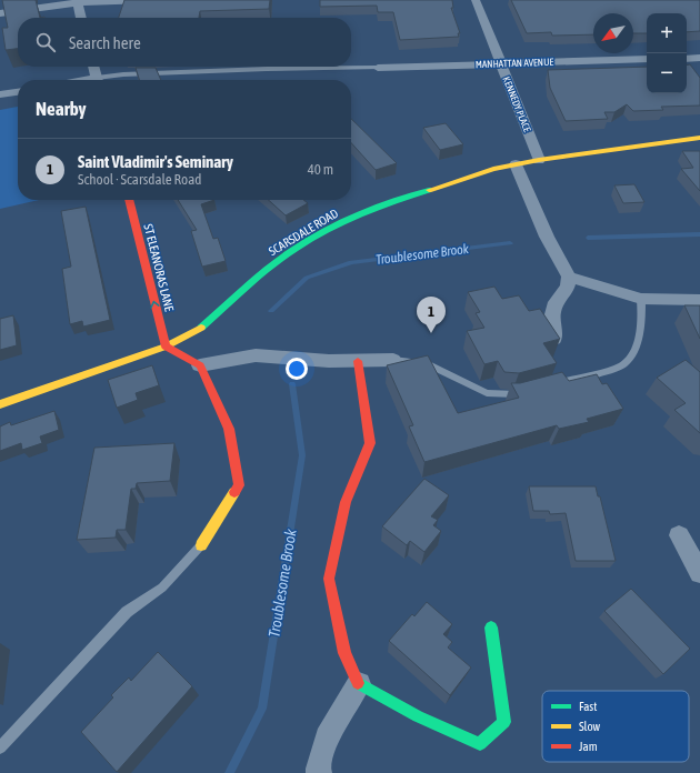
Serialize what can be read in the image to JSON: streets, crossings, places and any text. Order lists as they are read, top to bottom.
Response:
{
  "streets": {
    "street": [
      "MANHATTAN AVENUE",
      "KENNEDY PLACE",
      "SCARSDALE ROAD",
      "ST ELEANORAS LANE"
    ]
  },
  "crossings": [
    ["MANHATTAN AVENUE", "KENNEDY PLACE"],
    ["KENNEDY PLACE", "SCARSDALE ROAD"],
    ["SCARSDALE ROAD", "ST ELEANORAS LANE"]
  ],
  "one_way": ["ST ELEANORAS LANE"],
  "water": ["Troublesome Brook"],
  "legend": ["Fast", "Slow", "Jam"],
  "north": "bottom left",
  "page": {
    "map_buttons": ["+", "−"],
    "search": "Search here",
    "heading": "Nearby",
    "list": [
      {
        "mark": "1",
        "name": "Saint Vladimir's Seminary",
        "note": "School · Scarsdale Road",
        "value": "40 m"
      }
    ],
    "pins": "1"
  }
}
